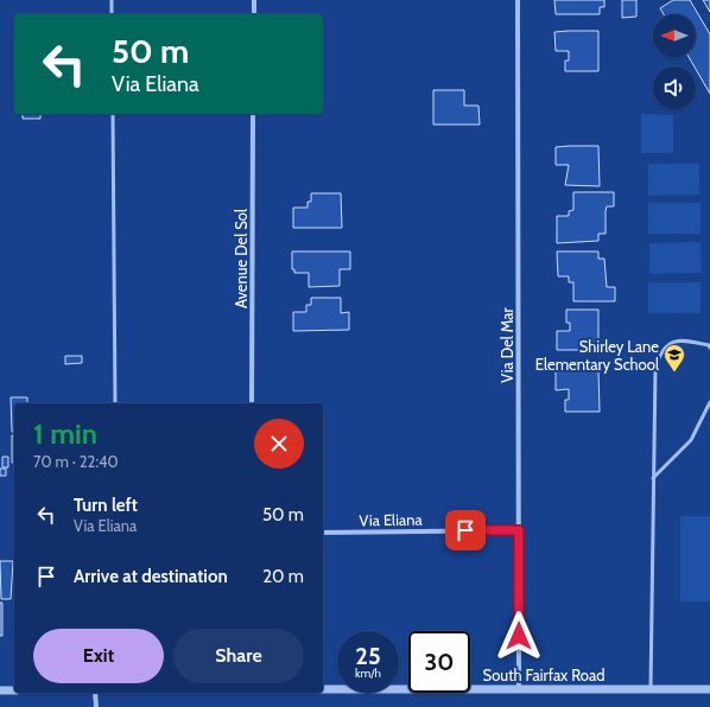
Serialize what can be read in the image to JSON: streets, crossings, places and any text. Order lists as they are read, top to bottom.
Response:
{
  "streets": {
    "street": [
      "Avenue Del Sol",
      "Via Del Mar",
      "Via Eliana",
      "South Fairfax Road"
    ]
  },
  "crossings": [
    ["Via Del Mar", "Via Eliana"],
    ["Via Del Mar", "South Fairfax Road"]
  ],
  "places": {
    "school or university": ["Shirley Lane Elementary School"]
  },
  "north": "left",
  "page": {
    "turn": ["50 m", "Via Eliana"],
    "heading": ["1 min", "70 m · 22:40"],
    "list": [
      {
        "name": "Turn left",
        "note": "Via Eliana",
        "value": "50 m"
      },
      {
        "name": "Arrive at destination",
        "value": "20 m"
      }
    ],
    "buttons": ["Exit", "Share"],
    "speed": "25 km/h",
    "limit": "30"
  }
}
